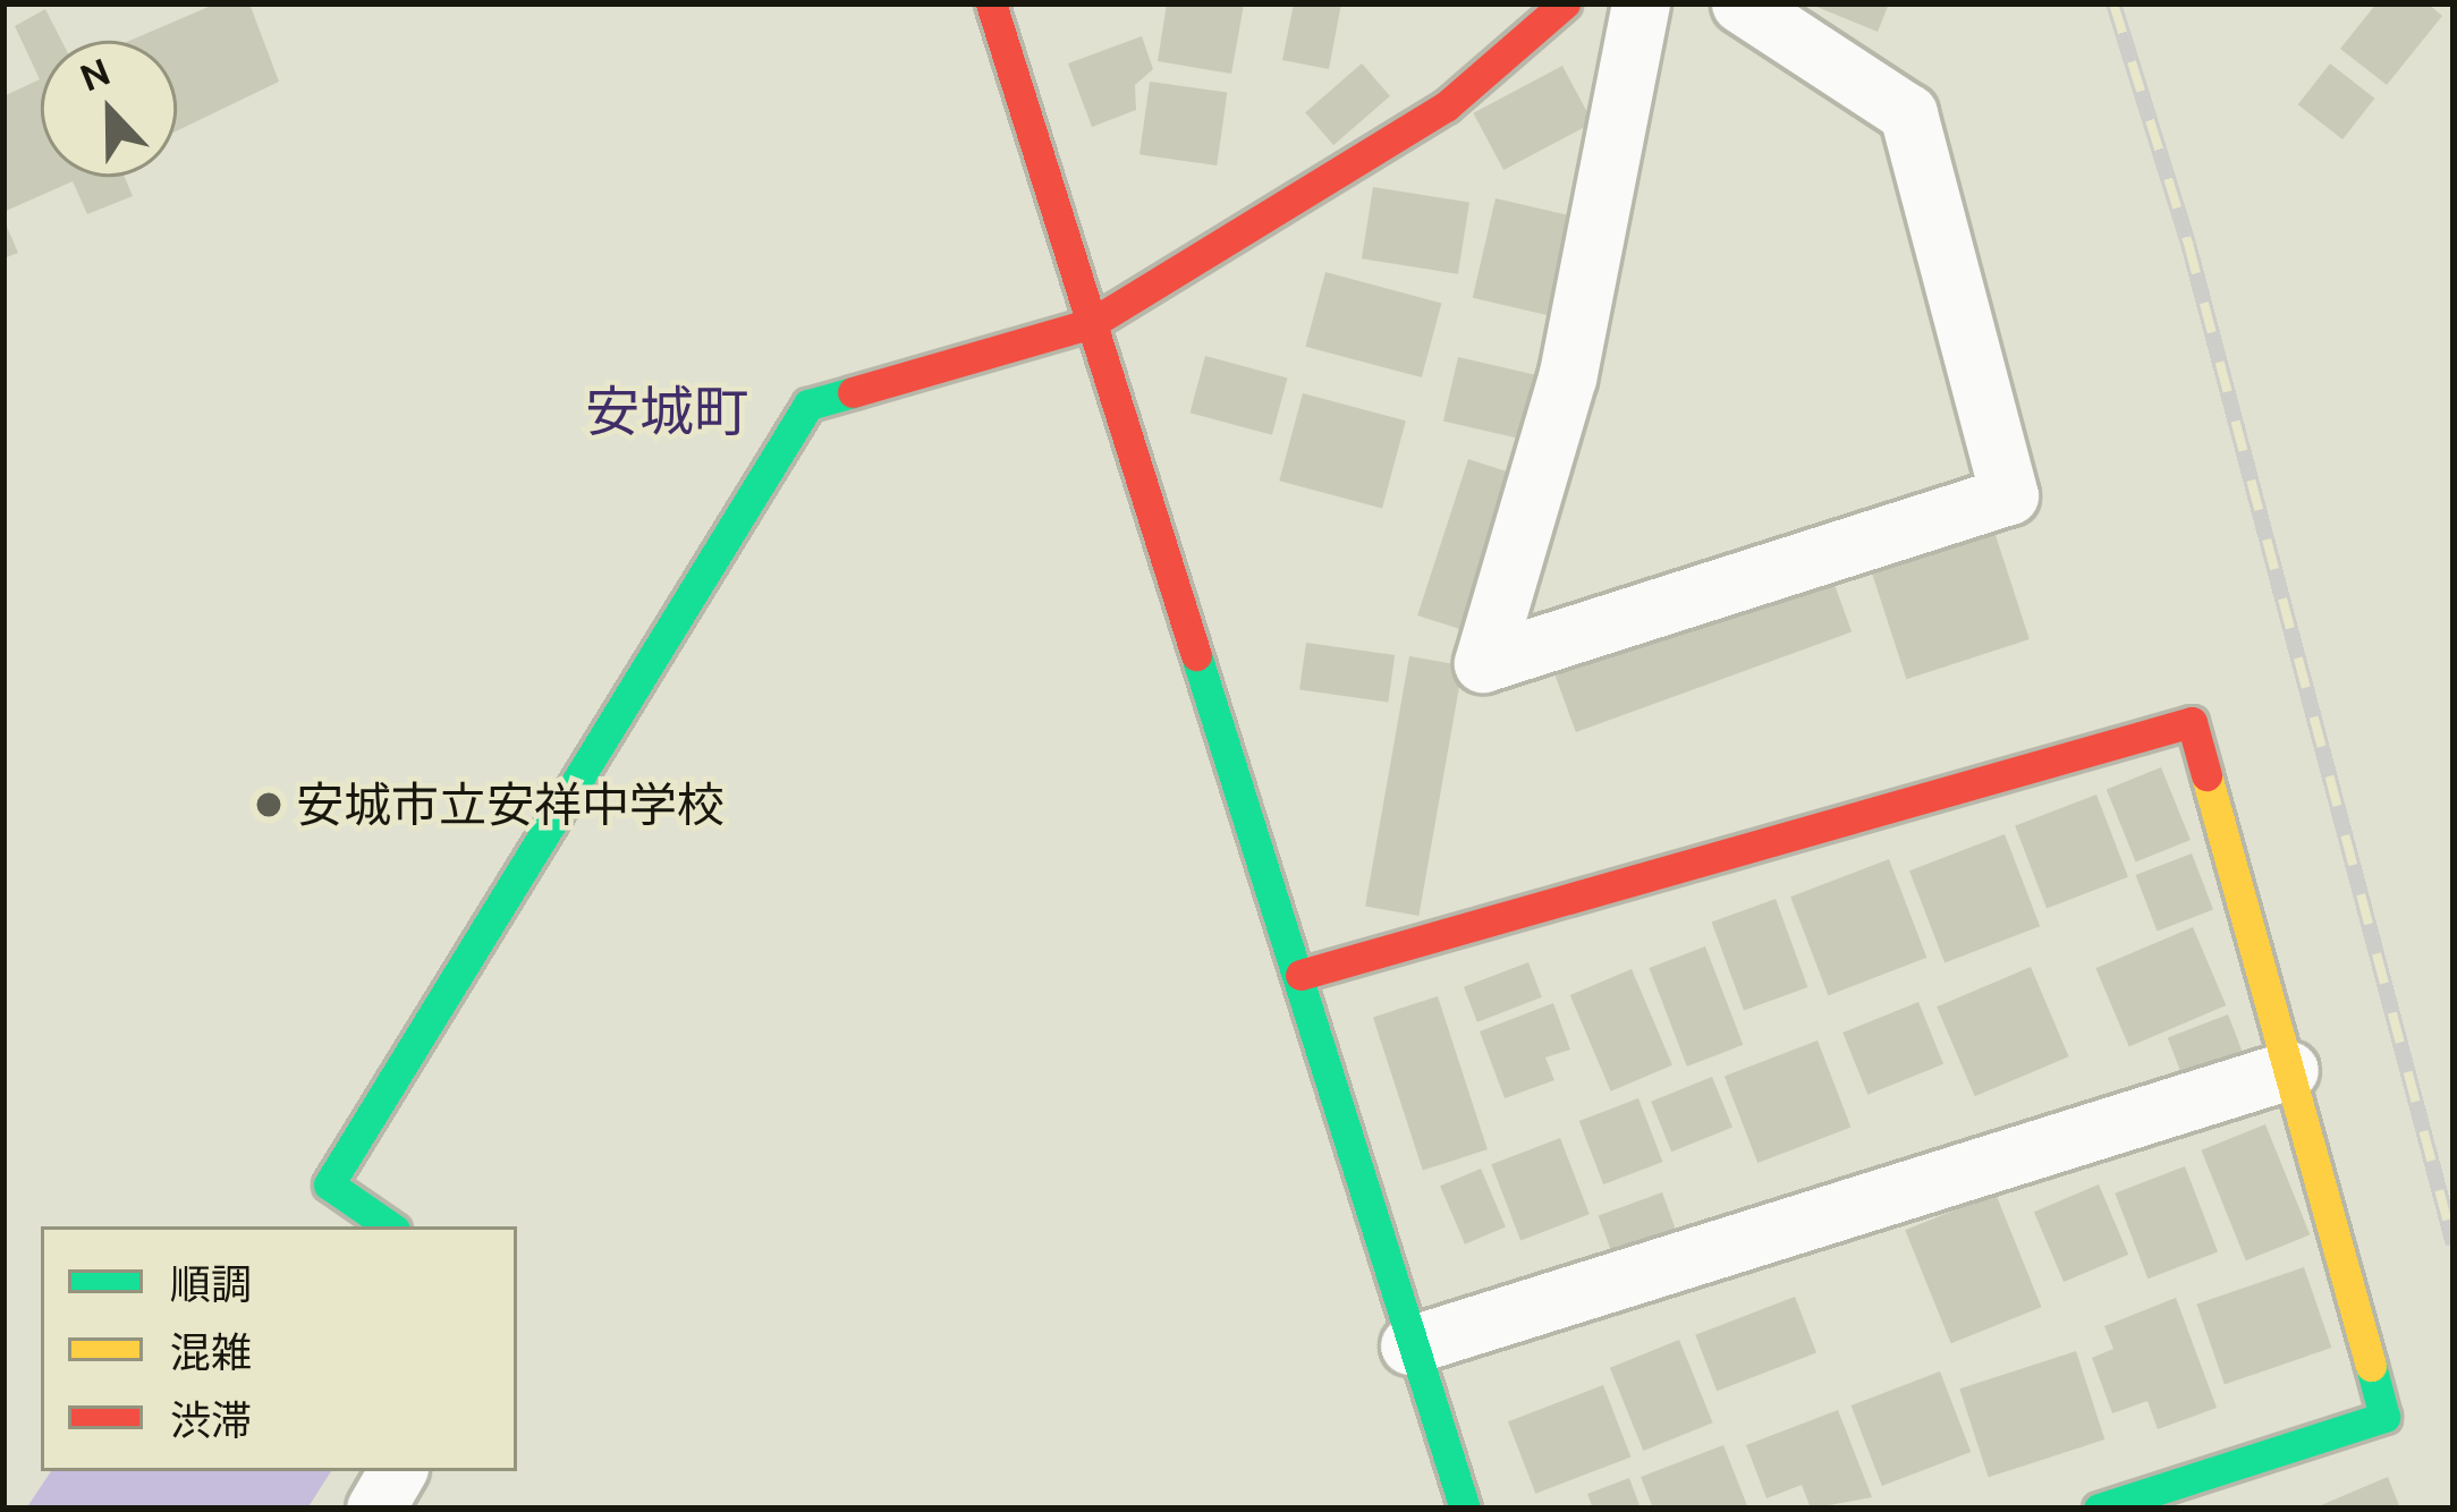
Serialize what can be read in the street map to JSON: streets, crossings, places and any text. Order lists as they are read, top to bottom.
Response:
{
  "districts": ["安城町"],
  "places": ["安城市立安祥中学校"],
  "legend": ["順調", "混雑", "渋滞"],
  "north": "top"
}
